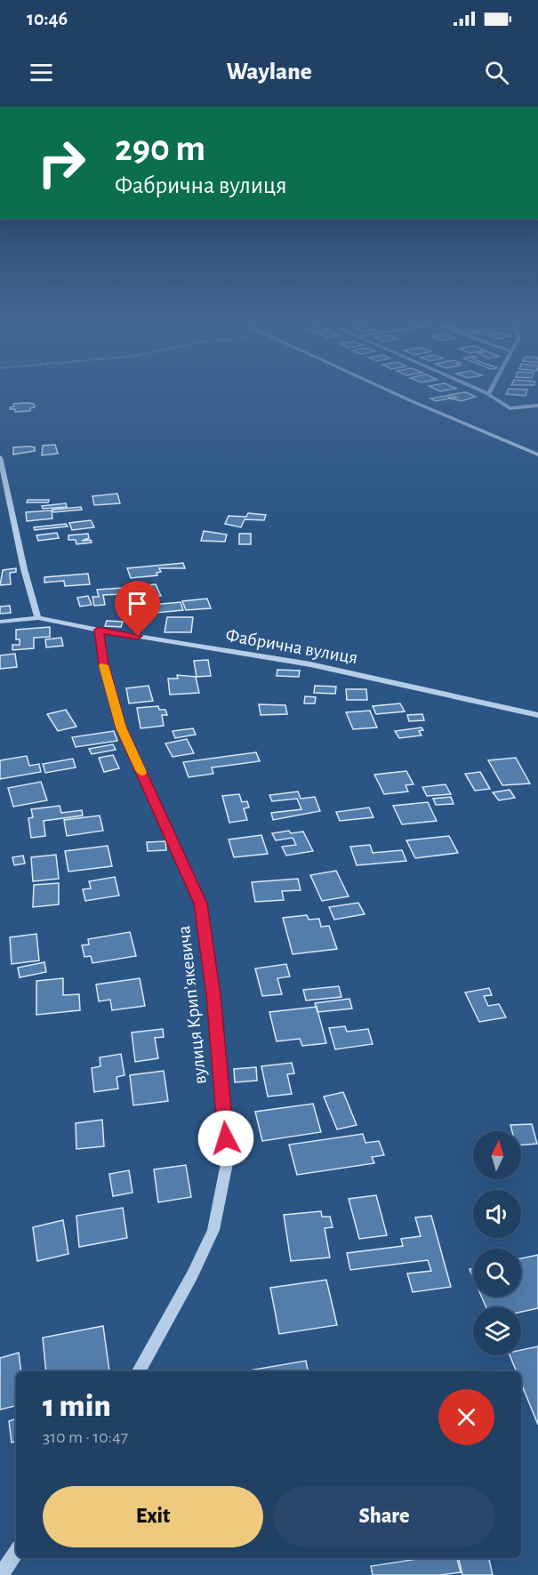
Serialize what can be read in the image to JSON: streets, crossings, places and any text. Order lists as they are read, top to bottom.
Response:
{
  "streets": {
    "street": ["Фабрична вулиця", "вулиця Крипʼякевича"]
  },
  "crossings": [
    ["Фабрична вулиця", "вулиця Крипʼякевича"]
  ],
  "north": "top",
  "page": {
    "status": "10:46",
    "header": "Waylane",
    "turn": ["290 m", "Фабрична вулиця"],
    "heading": ["1 min", "310 m · 10:47"],
    "buttons": ["Exit", "Share"]
  }
}
